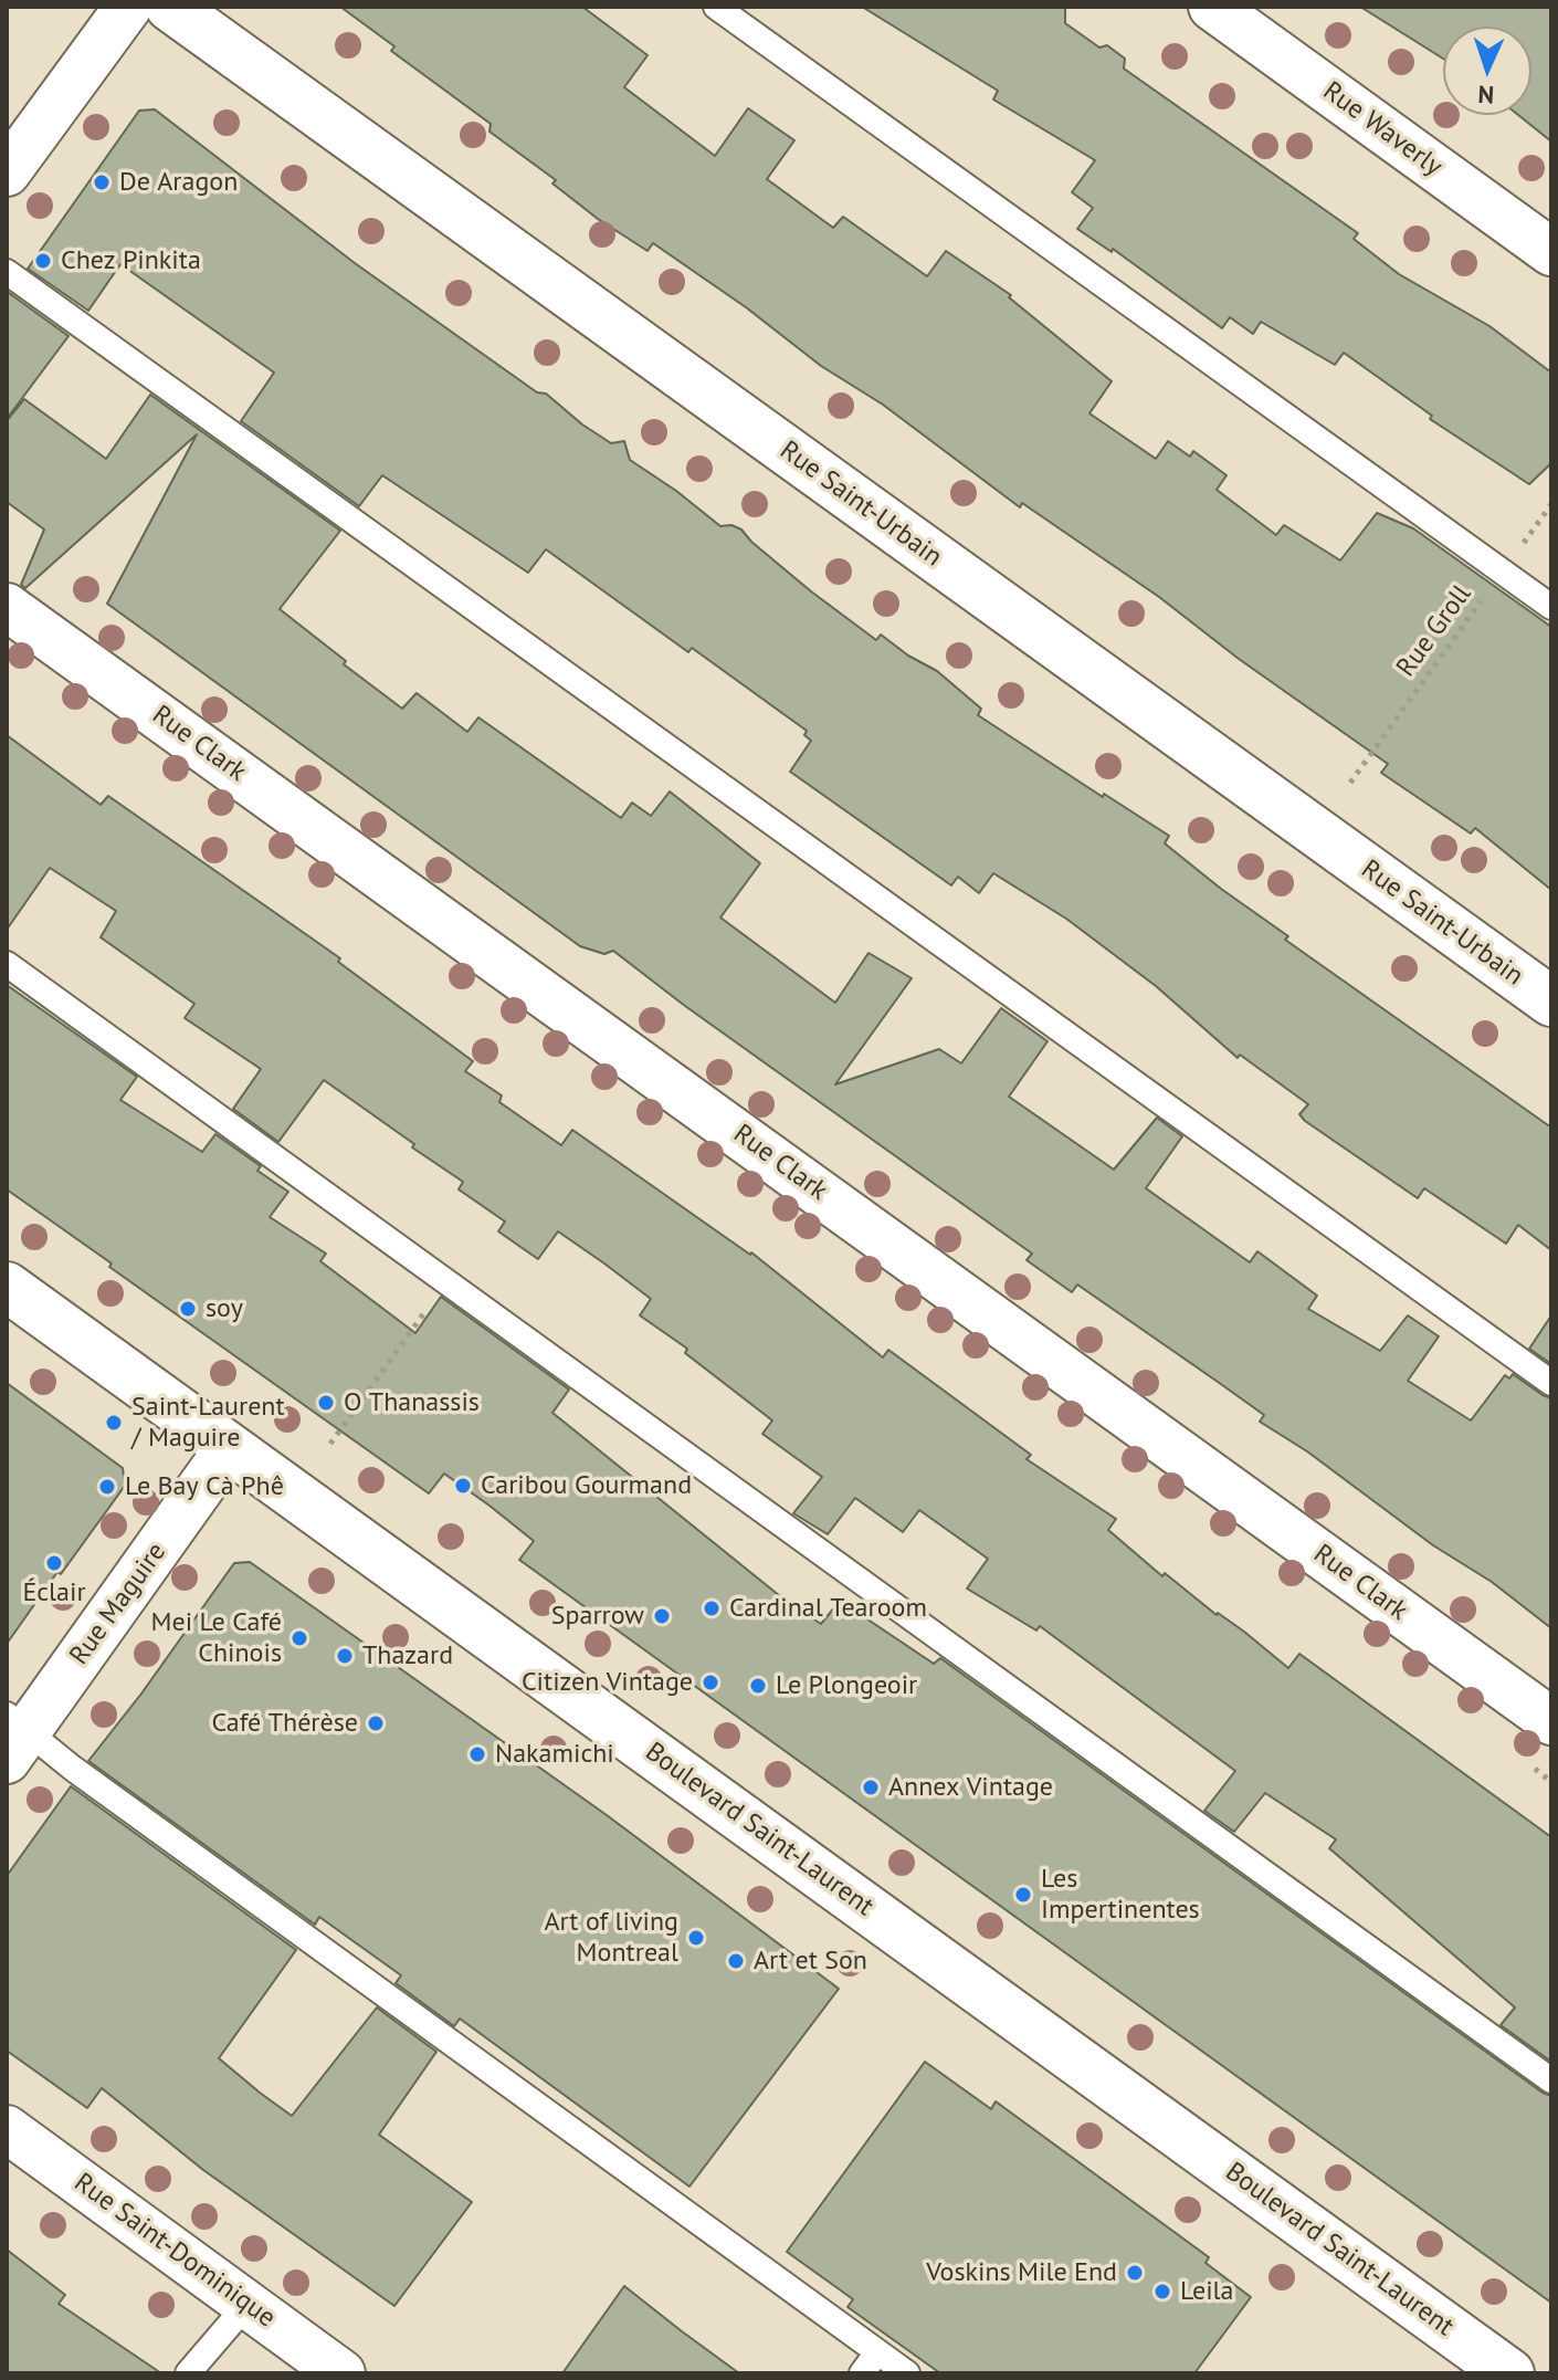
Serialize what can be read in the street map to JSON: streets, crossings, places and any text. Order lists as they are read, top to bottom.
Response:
{
  "streets": {
    "main road": ["Rue Saint-Urbain", "Boulevard Saint-Laurent"],
    "street": [
      "Rue Waverly",
      "Rue Clark",
      "Rue Maguire",
      "Rue Saint-Dominique"
    ],
    "path": ["Rue Groll"]
  },
  "crossings": [
    ["Rue Maguire", "Boulevard Saint-Laurent"]
  ],
  "places": [
    "De Aragon",
    "Chez Pinkita",
    "soy",
    "O Thanassis",
    "Saint-Laurent / Maguire",
    "Caribou Gourmand",
    "Le Bay Cà Phê",
    "Éclair",
    "Cardinal Tearoom",
    "Sparrow",
    "Mei Le Café Chinois",
    "Thazard",
    "Citizen Vintage",
    "Le Plongeoir",
    "Café Thérèse",
    "Nakamichi",
    "Annex Vintage",
    "Les Impertinentes",
    "Art of living Montreal",
    "Art et Son",
    "Voskins Mile End",
    "Leila"
  ],
  "north": "bottom"
}
